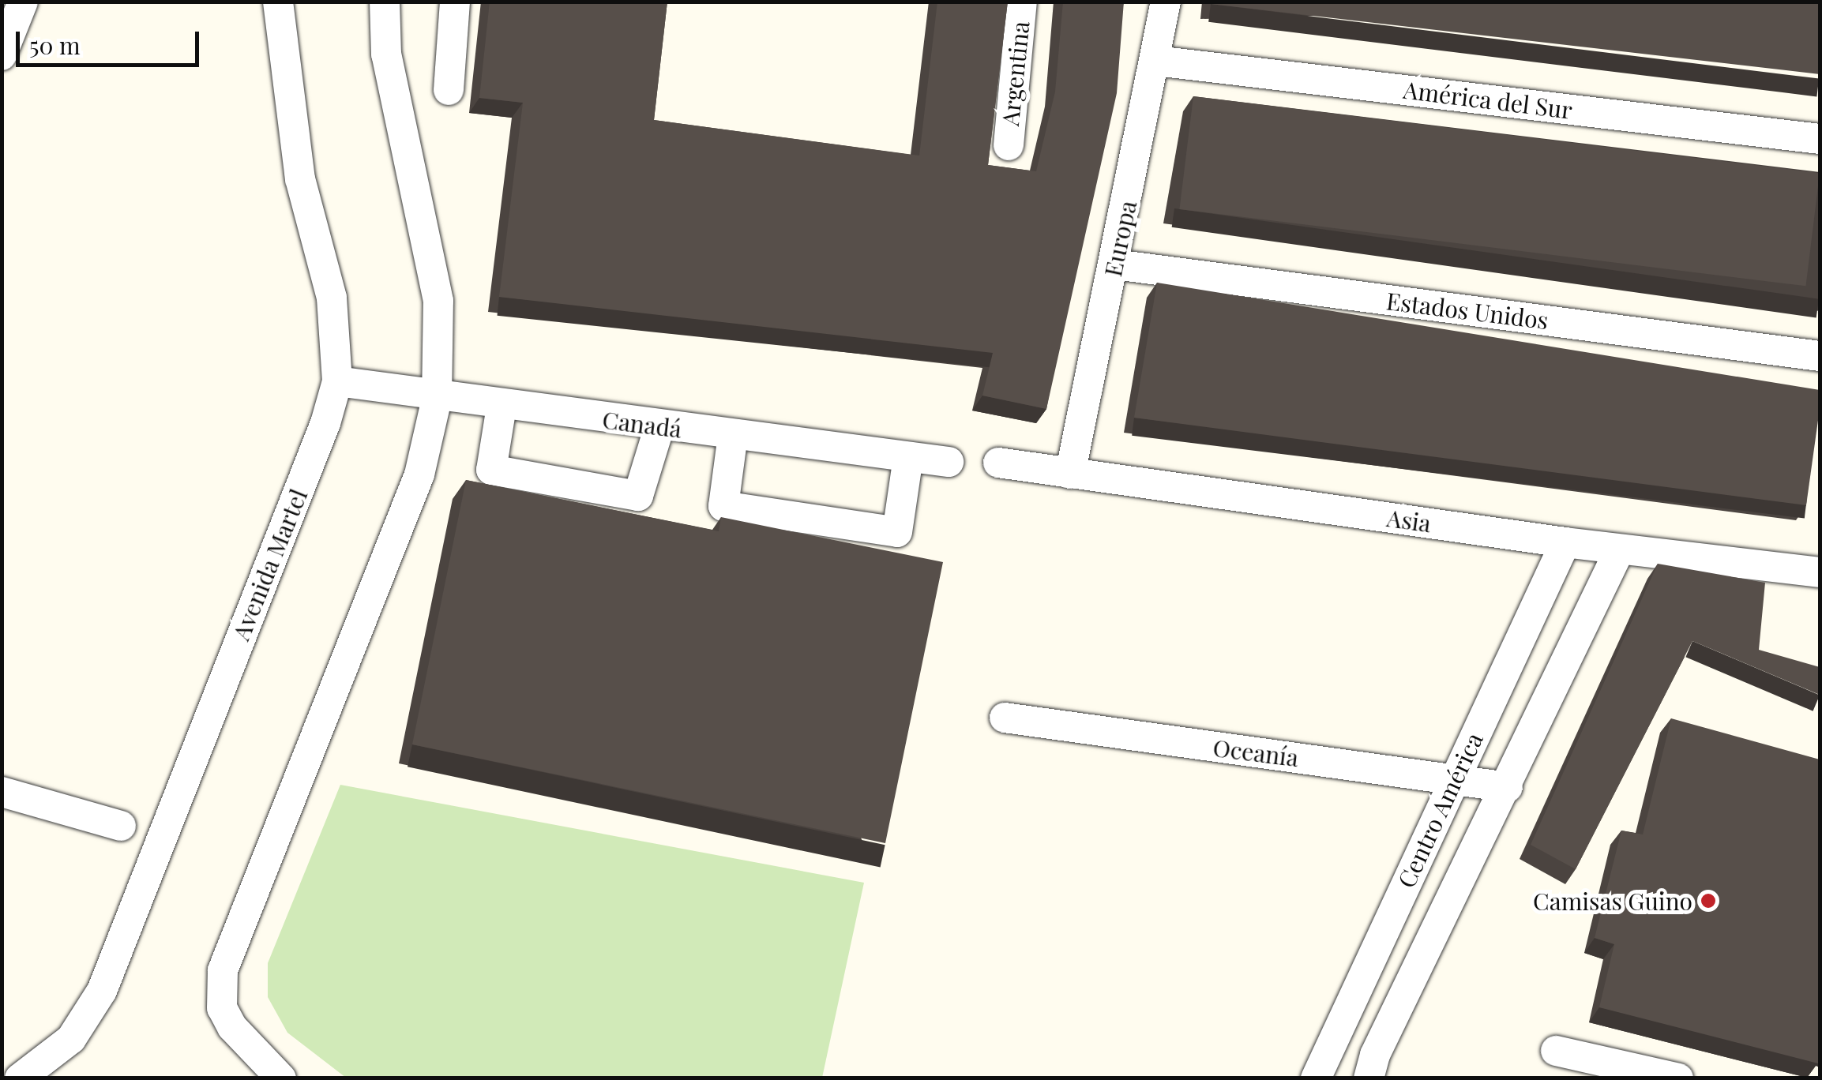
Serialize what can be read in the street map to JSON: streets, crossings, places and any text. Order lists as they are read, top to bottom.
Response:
{
  "streets": {
    "street": [
      "Argentina",
      "América del Sur",
      "Europa",
      "Estados Unidos",
      "Canadá",
      "Asia",
      "Avenida Martel",
      "Oceanía",
      "Centro América"
    ]
  },
  "crossings": [
    ["América del Sur", "Europa"],
    ["Europa", "Estados Unidos"],
    ["Europa", "Asia"],
    ["Canadá", "Avenida Martel"],
    ["Asia", "Centro América"],
    ["Oceanía", "Centro América"]
  ],
  "places": ["Camisas Guino"],
  "scale_bar": "50 m"
}
